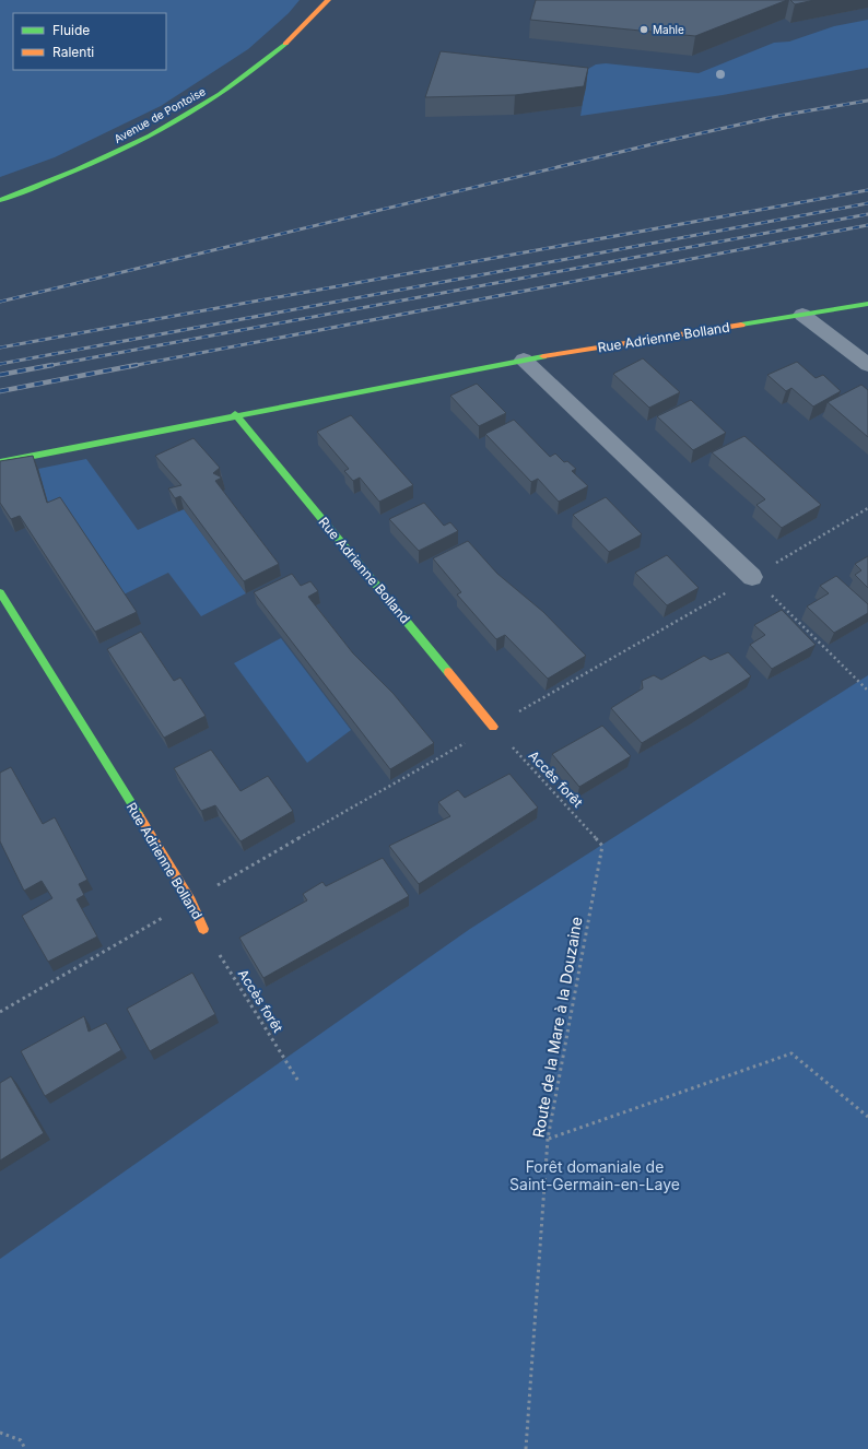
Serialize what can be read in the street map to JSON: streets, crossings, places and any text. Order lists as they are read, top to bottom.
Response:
{
  "streets": {
    "street": ["Avenue de Pontoise", "Rue Adrienne Bolland"],
    "path": ["Accès forêt", "Route de la Mare à la Douzaine"]
  },
  "crossings": [
    ["Rue Adrienne Bolland", "Accès forêt"],
    ["Accès forêt", "Route de la Mare à la Douzaine"]
  ],
  "parks": ["Forêt domaniale de Saint-Germain-en-Laye"],
  "places": ["Mahle"],
  "legend": ["Fluide", "Ralenti"]
}
